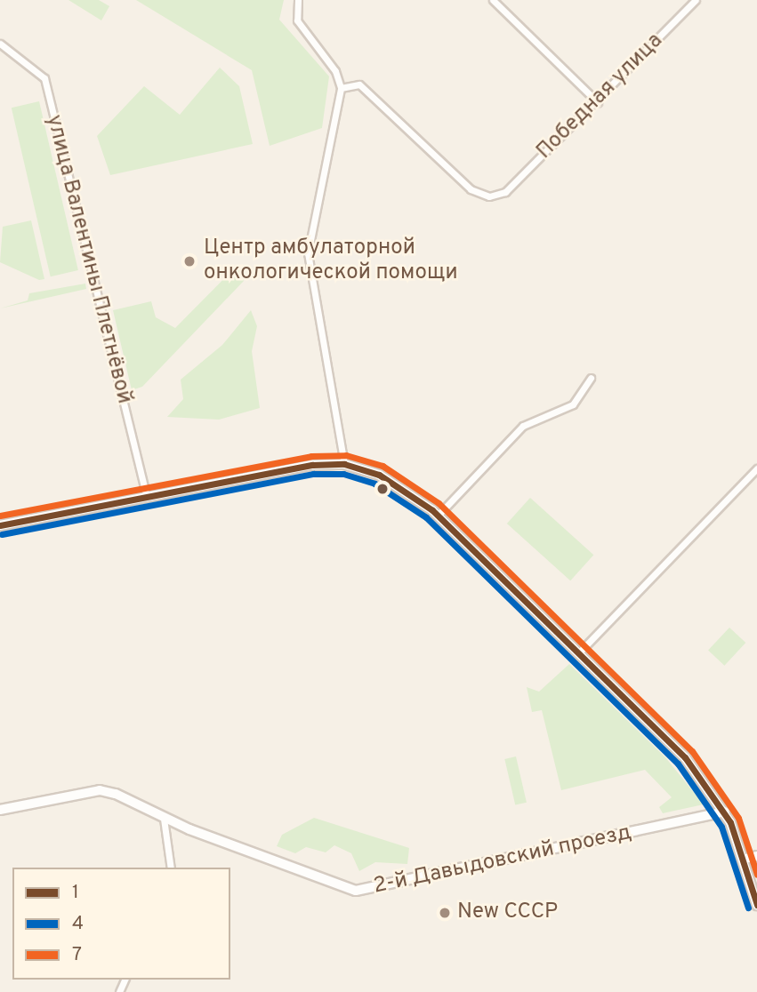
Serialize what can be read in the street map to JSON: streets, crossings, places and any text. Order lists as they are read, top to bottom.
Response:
{
  "streets": {
    "main road": ["2-й Давыдовский проезд"],
    "street": ["Победная улица", "улица Валентины Плетнёвой"]
  },
  "places": ["Центр амбулаторной онкологической помощи", "New СССР"],
  "lines": ["transit line 7", "transit line 1", "transit line 4"],
  "legend": ["1", "4", "7"]
}
